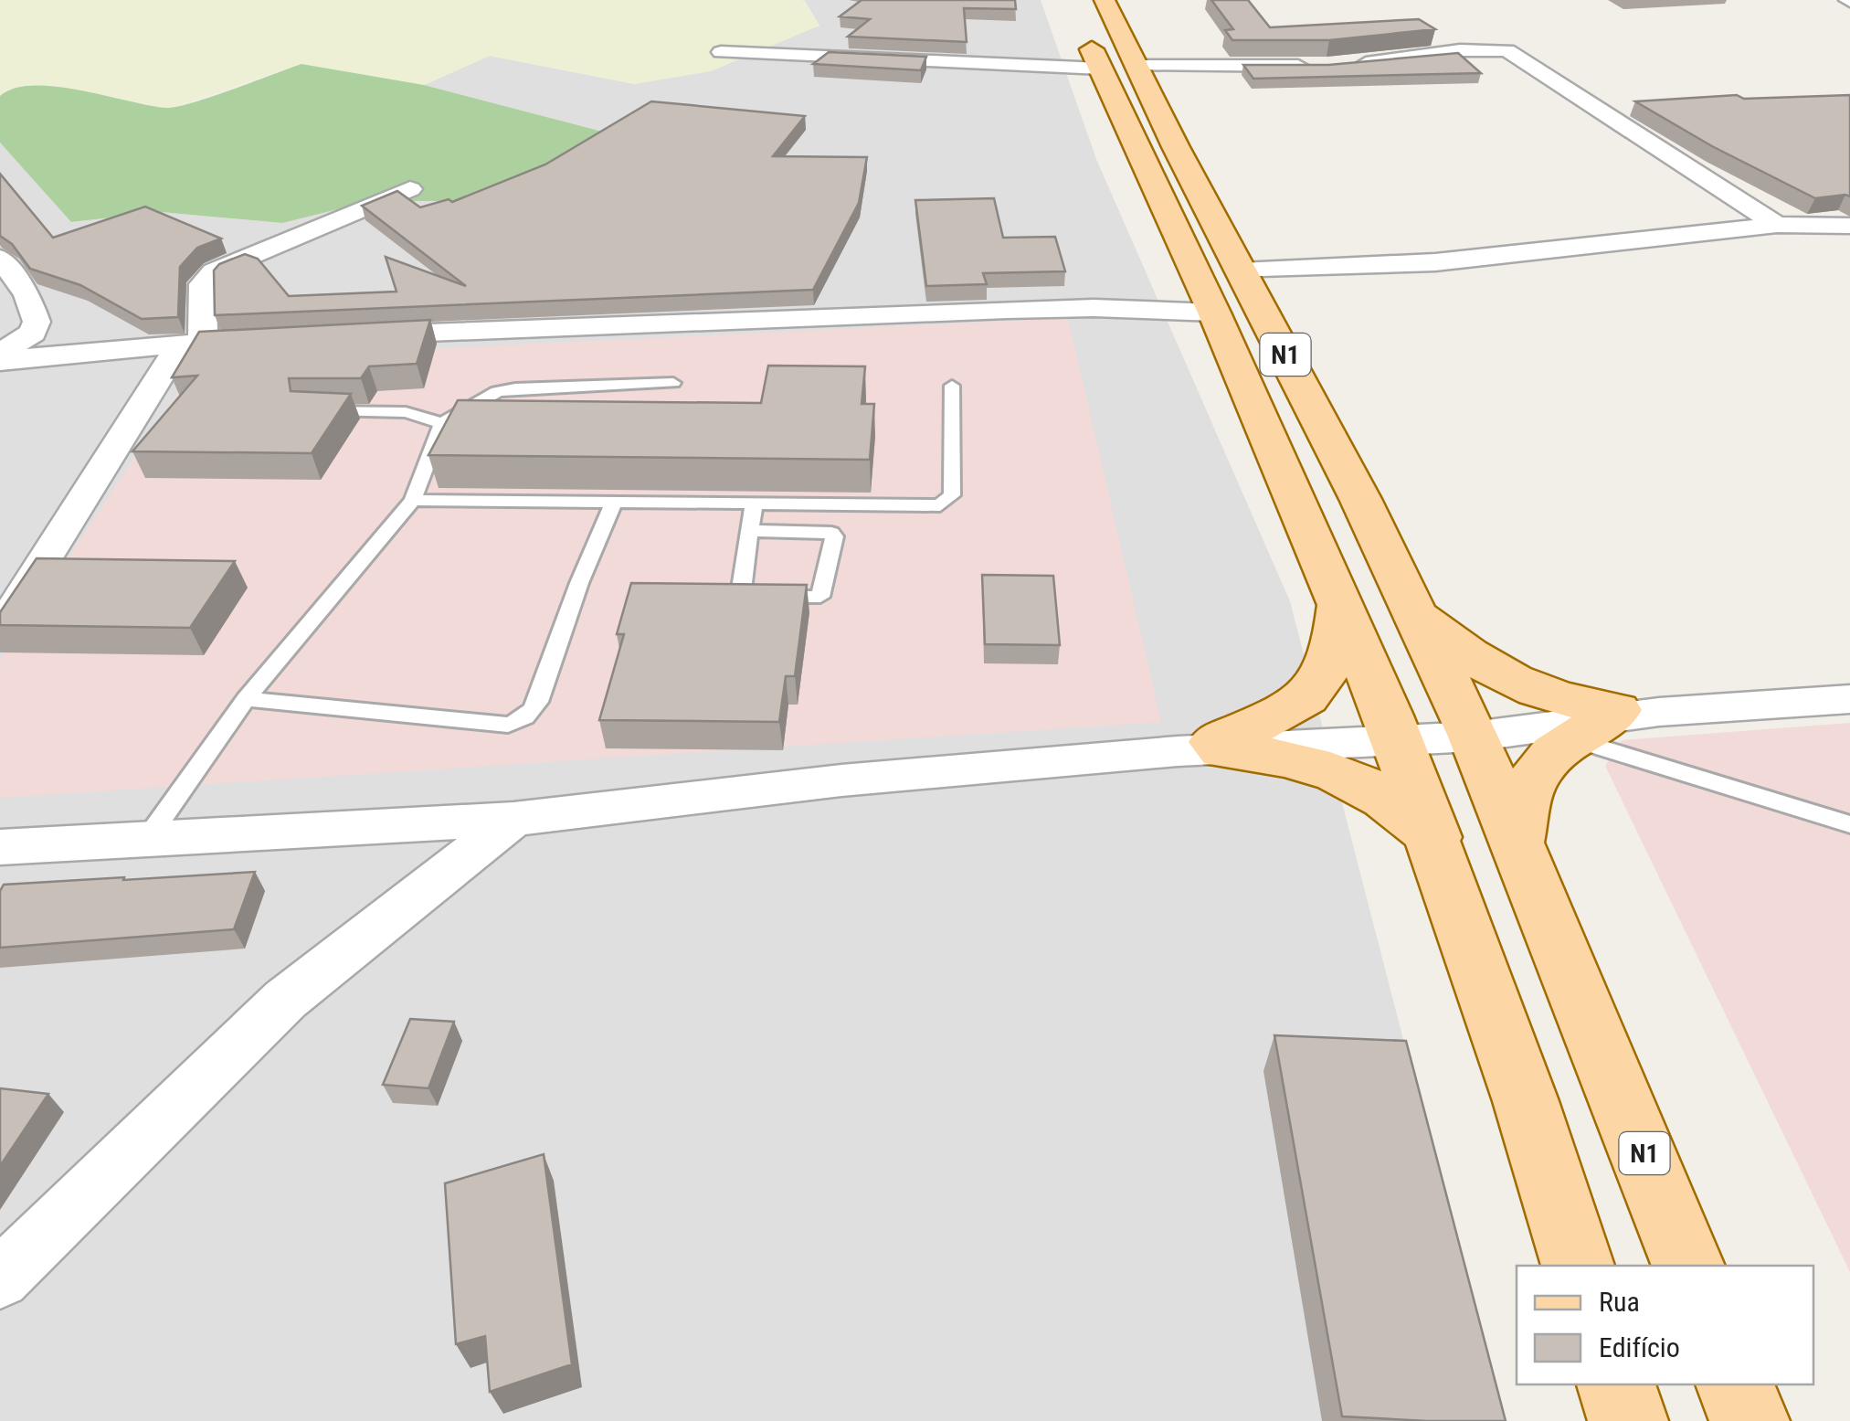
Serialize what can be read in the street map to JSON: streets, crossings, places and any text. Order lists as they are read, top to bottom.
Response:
{
  "streets": {
    "main road": ["N1"]
  },
  "legend": ["Rua", "Edifício"]
}
